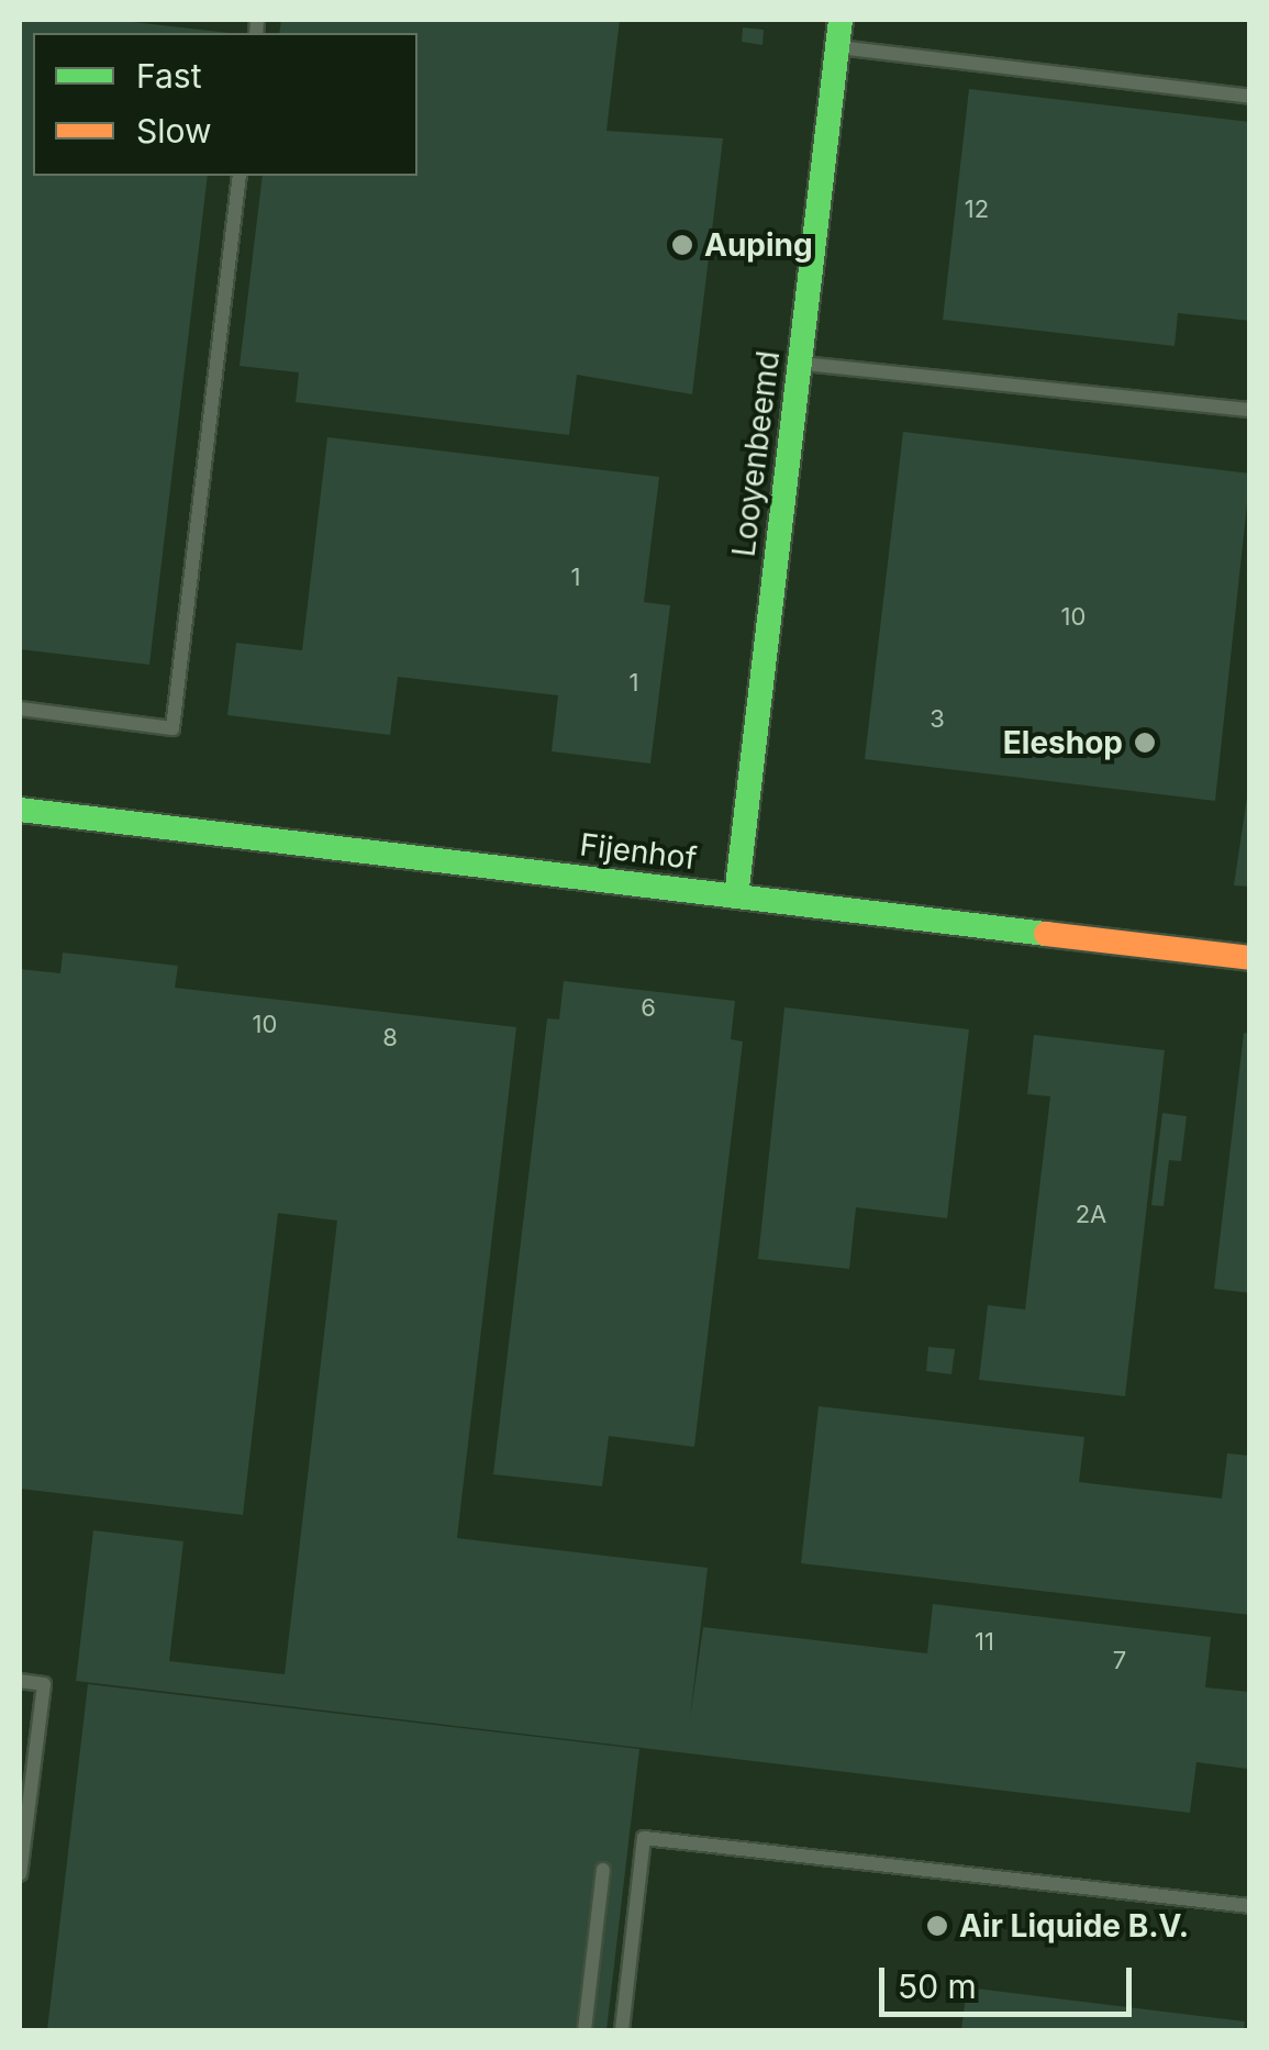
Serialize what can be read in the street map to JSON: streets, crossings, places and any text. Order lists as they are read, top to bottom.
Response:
{
  "streets": {
    "street": ["Looyenbeemd", "Fijenhof"]
  },
  "crossings": [
    ["Looyenbeemd", "Fijenhof"]
  ],
  "places": ["Auping", "Eleshop", "Air Liquide B.V."],
  "house_numbers": [
    "12",
    "1",
    "10",
    "1",
    "3",
    "6",
    "10",
    "8",
    "2A",
    "11",
    "7"
  ],
  "legend": ["Fast", "Slow"],
  "scale_bar": "50 m"
}
